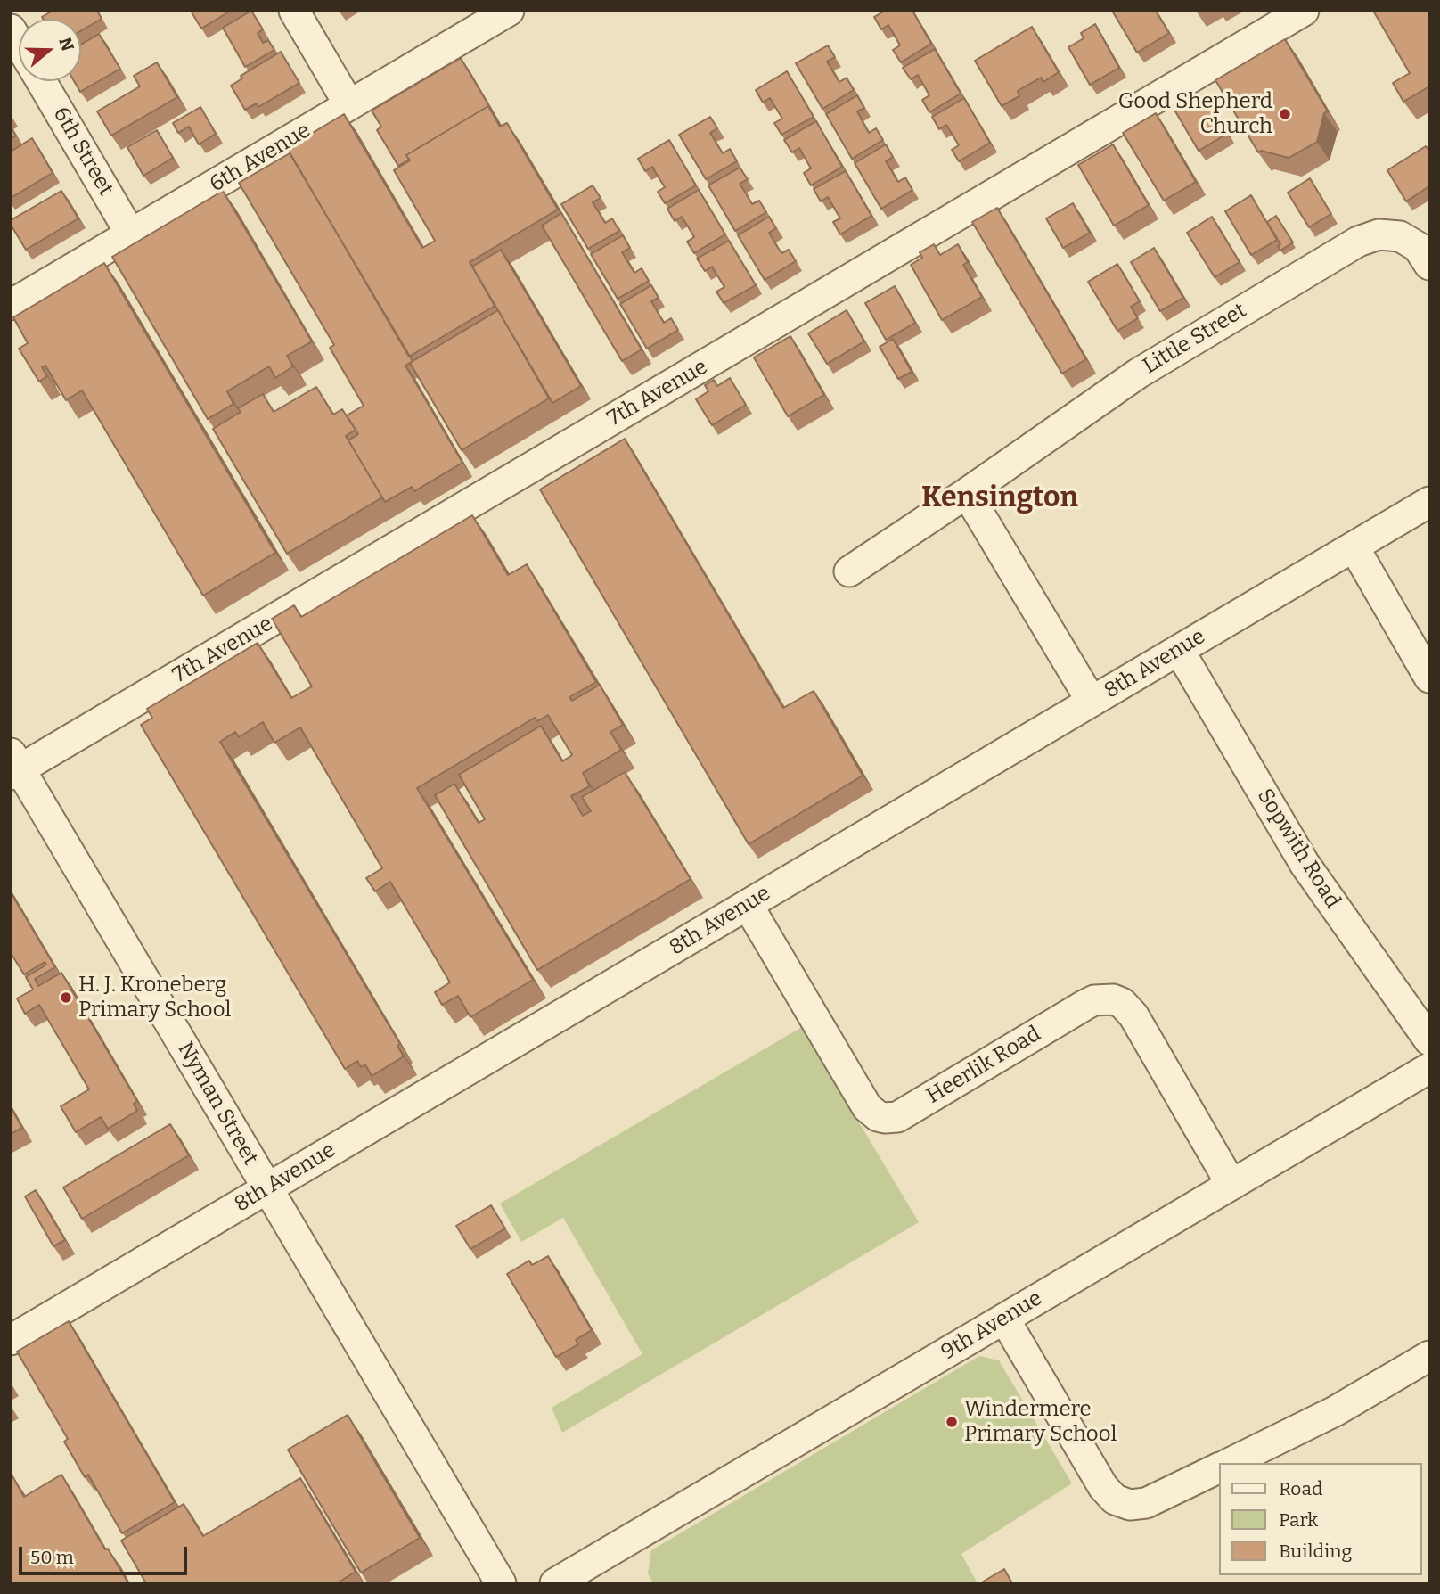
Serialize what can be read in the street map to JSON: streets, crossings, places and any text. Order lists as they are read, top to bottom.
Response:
{
  "streets": {
    "street": [
      "6th Street",
      "6th Avenue",
      "Little Street",
      "7th Avenue",
      "8th Avenue",
      "Sopwith Road",
      "Heerlik Road",
      "Nyman Street",
      "9th Avenue"
    ]
  },
  "crossings": [
    ["6th Street", "6th Avenue"],
    ["7th Avenue", "Nyman Street"],
    ["8th Avenue", "Sopwith Road"],
    ["8th Avenue", "Heerlik Road"],
    ["8th Avenue", "Nyman Street"],
    ["Heerlik Road", "9th Avenue"]
  ],
  "districts": ["Kensington"],
  "places": ["Good Shepherd Church", "H. J. Kroneberg Primary School", "Windermere Primary School"],
  "legend": ["Road", "Park", "Building"],
  "scale_bar": "50 m",
  "north": "right"
}
